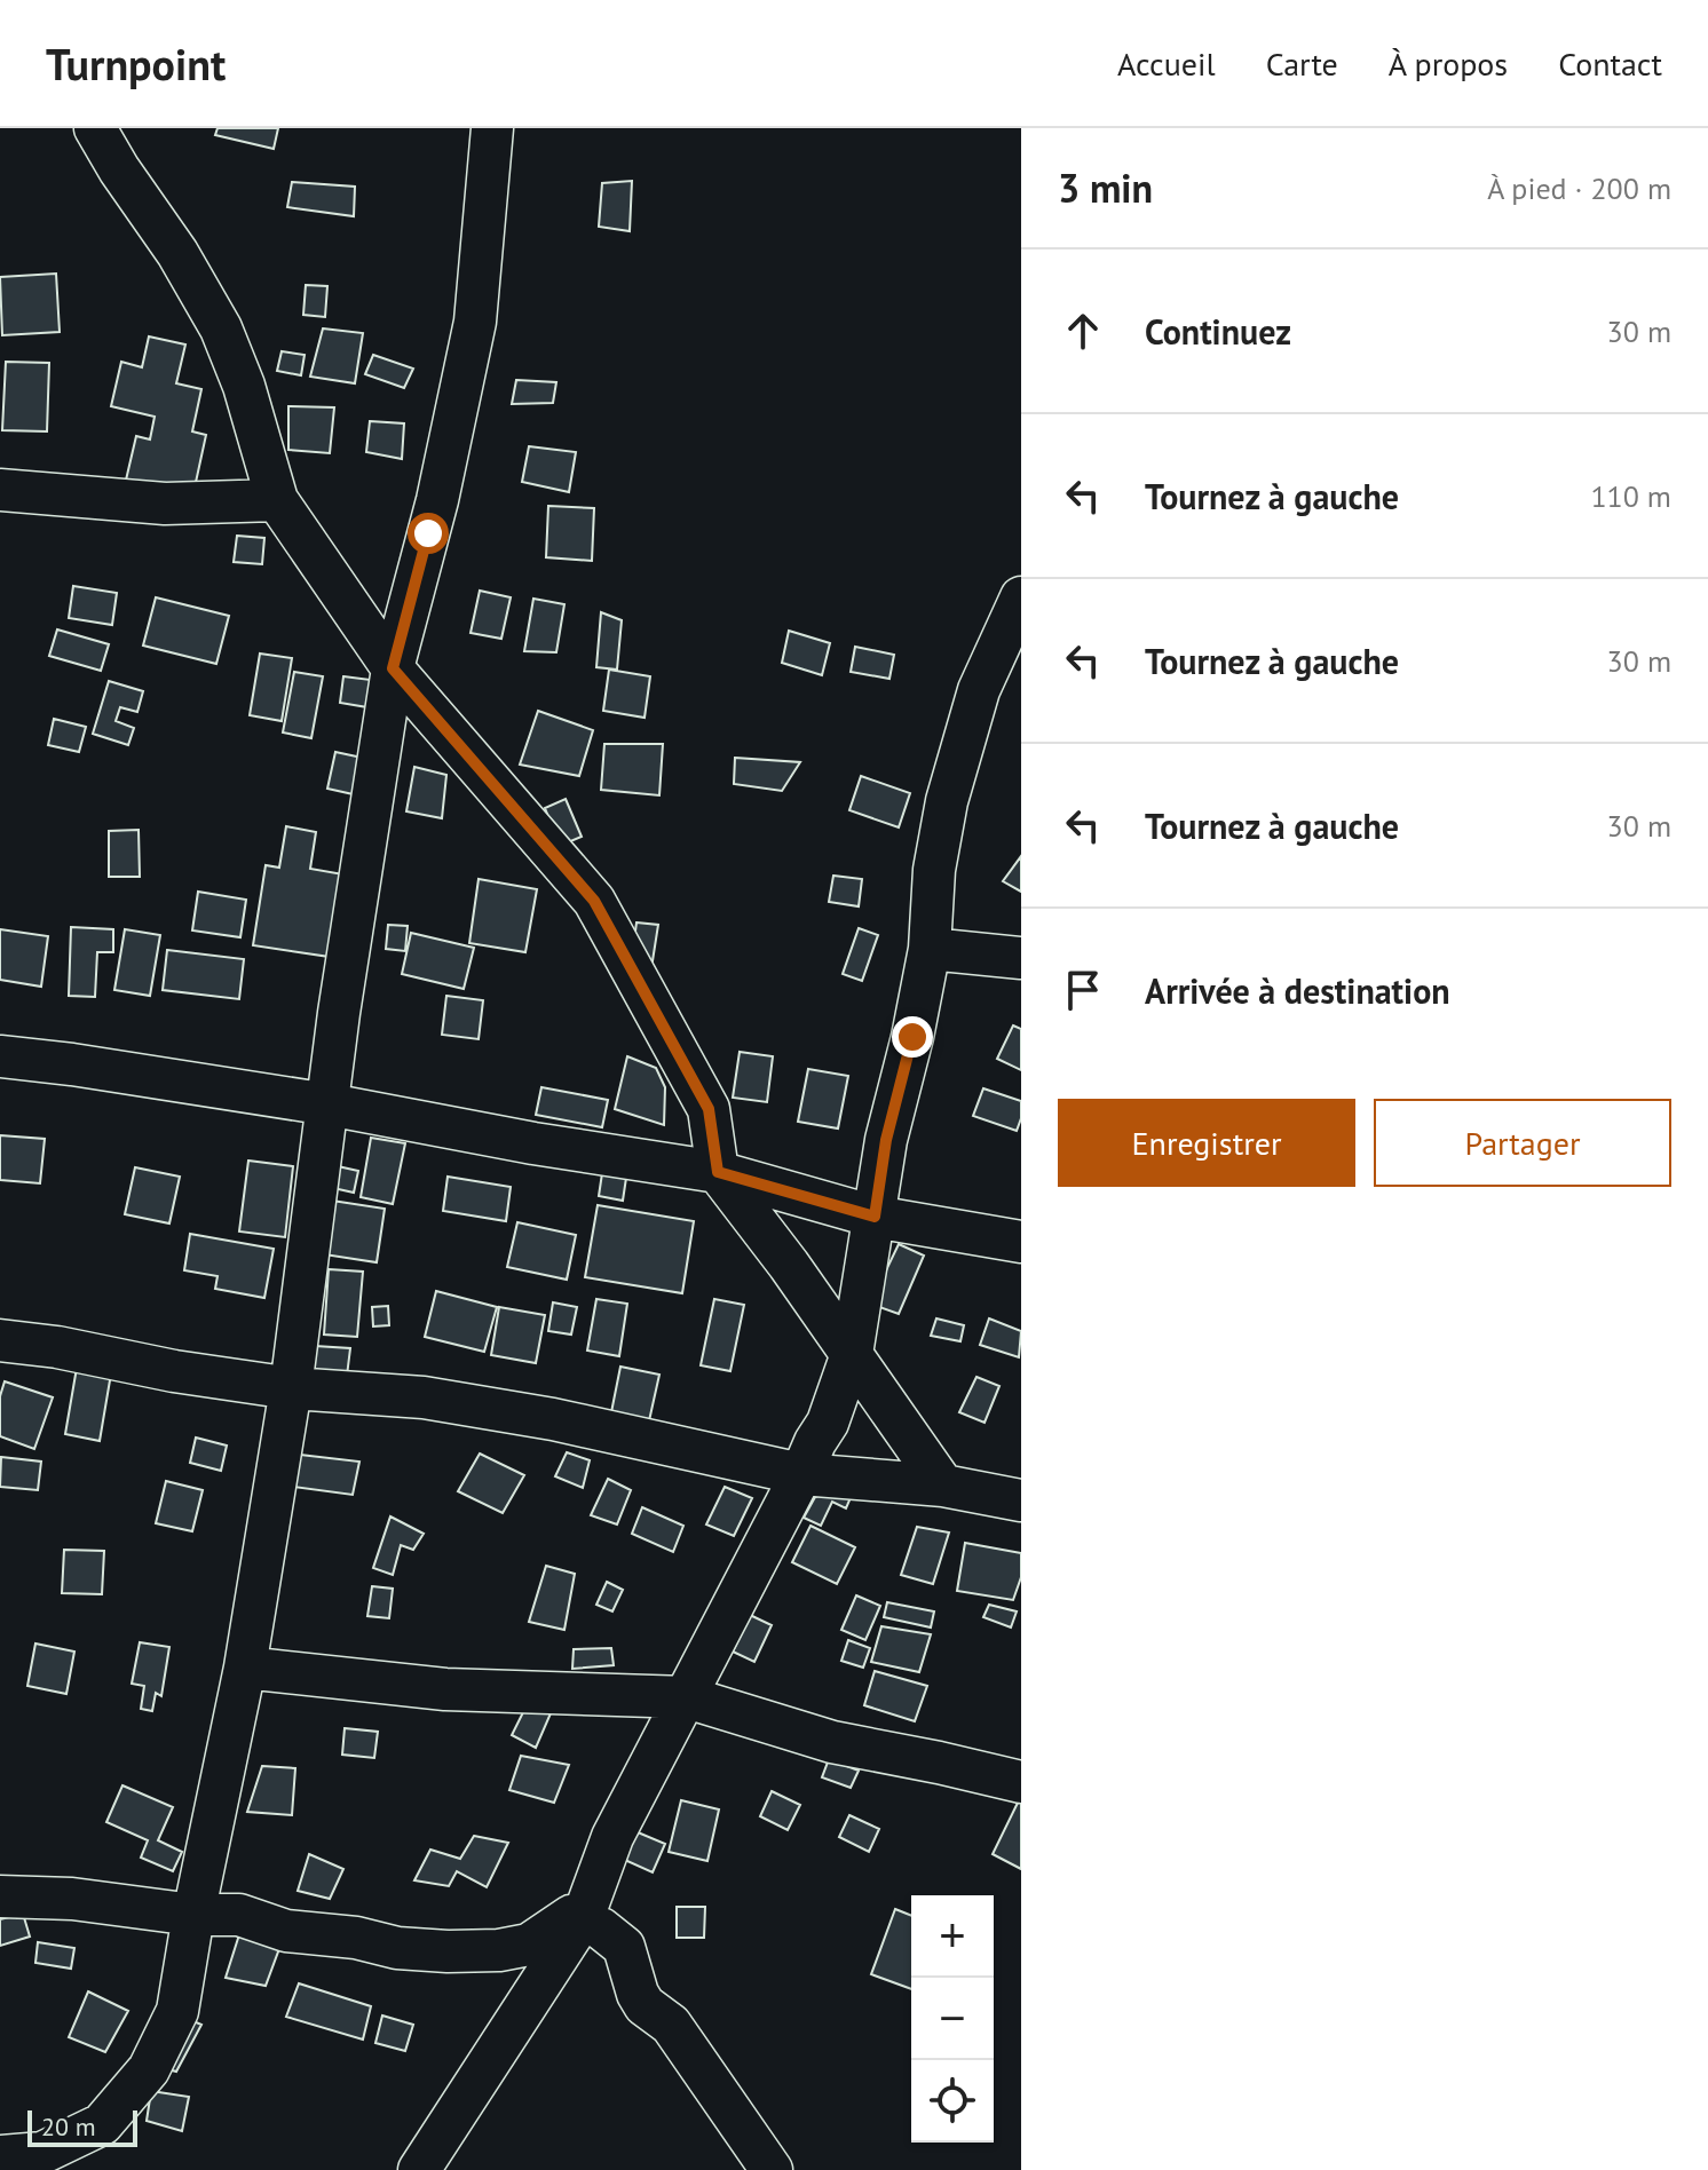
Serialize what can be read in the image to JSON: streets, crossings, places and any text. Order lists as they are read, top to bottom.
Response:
{
  "scale_bar": "20 m",
  "page": {
    "header": "Turnpoint",
    "nav": [
      "Accueil",
      "Carte",
      "À propos",
      "Contact"
    ],
    "heading": ["3 min", "À pied · 200 m"],
    "list": [
      ["Continuez", "30 m"],
      ["Tournez à gauche", "110 m"],
      ["Tournez à gauche", "30 m"],
      ["Tournez à gauche", "30 m"],
      "Arrivée à destination"
    ],
    "buttons": ["Enregistrer", "Partager"],
    "map_buttons": ["+", "−"],
    "scale": "20 m"
  }
}
